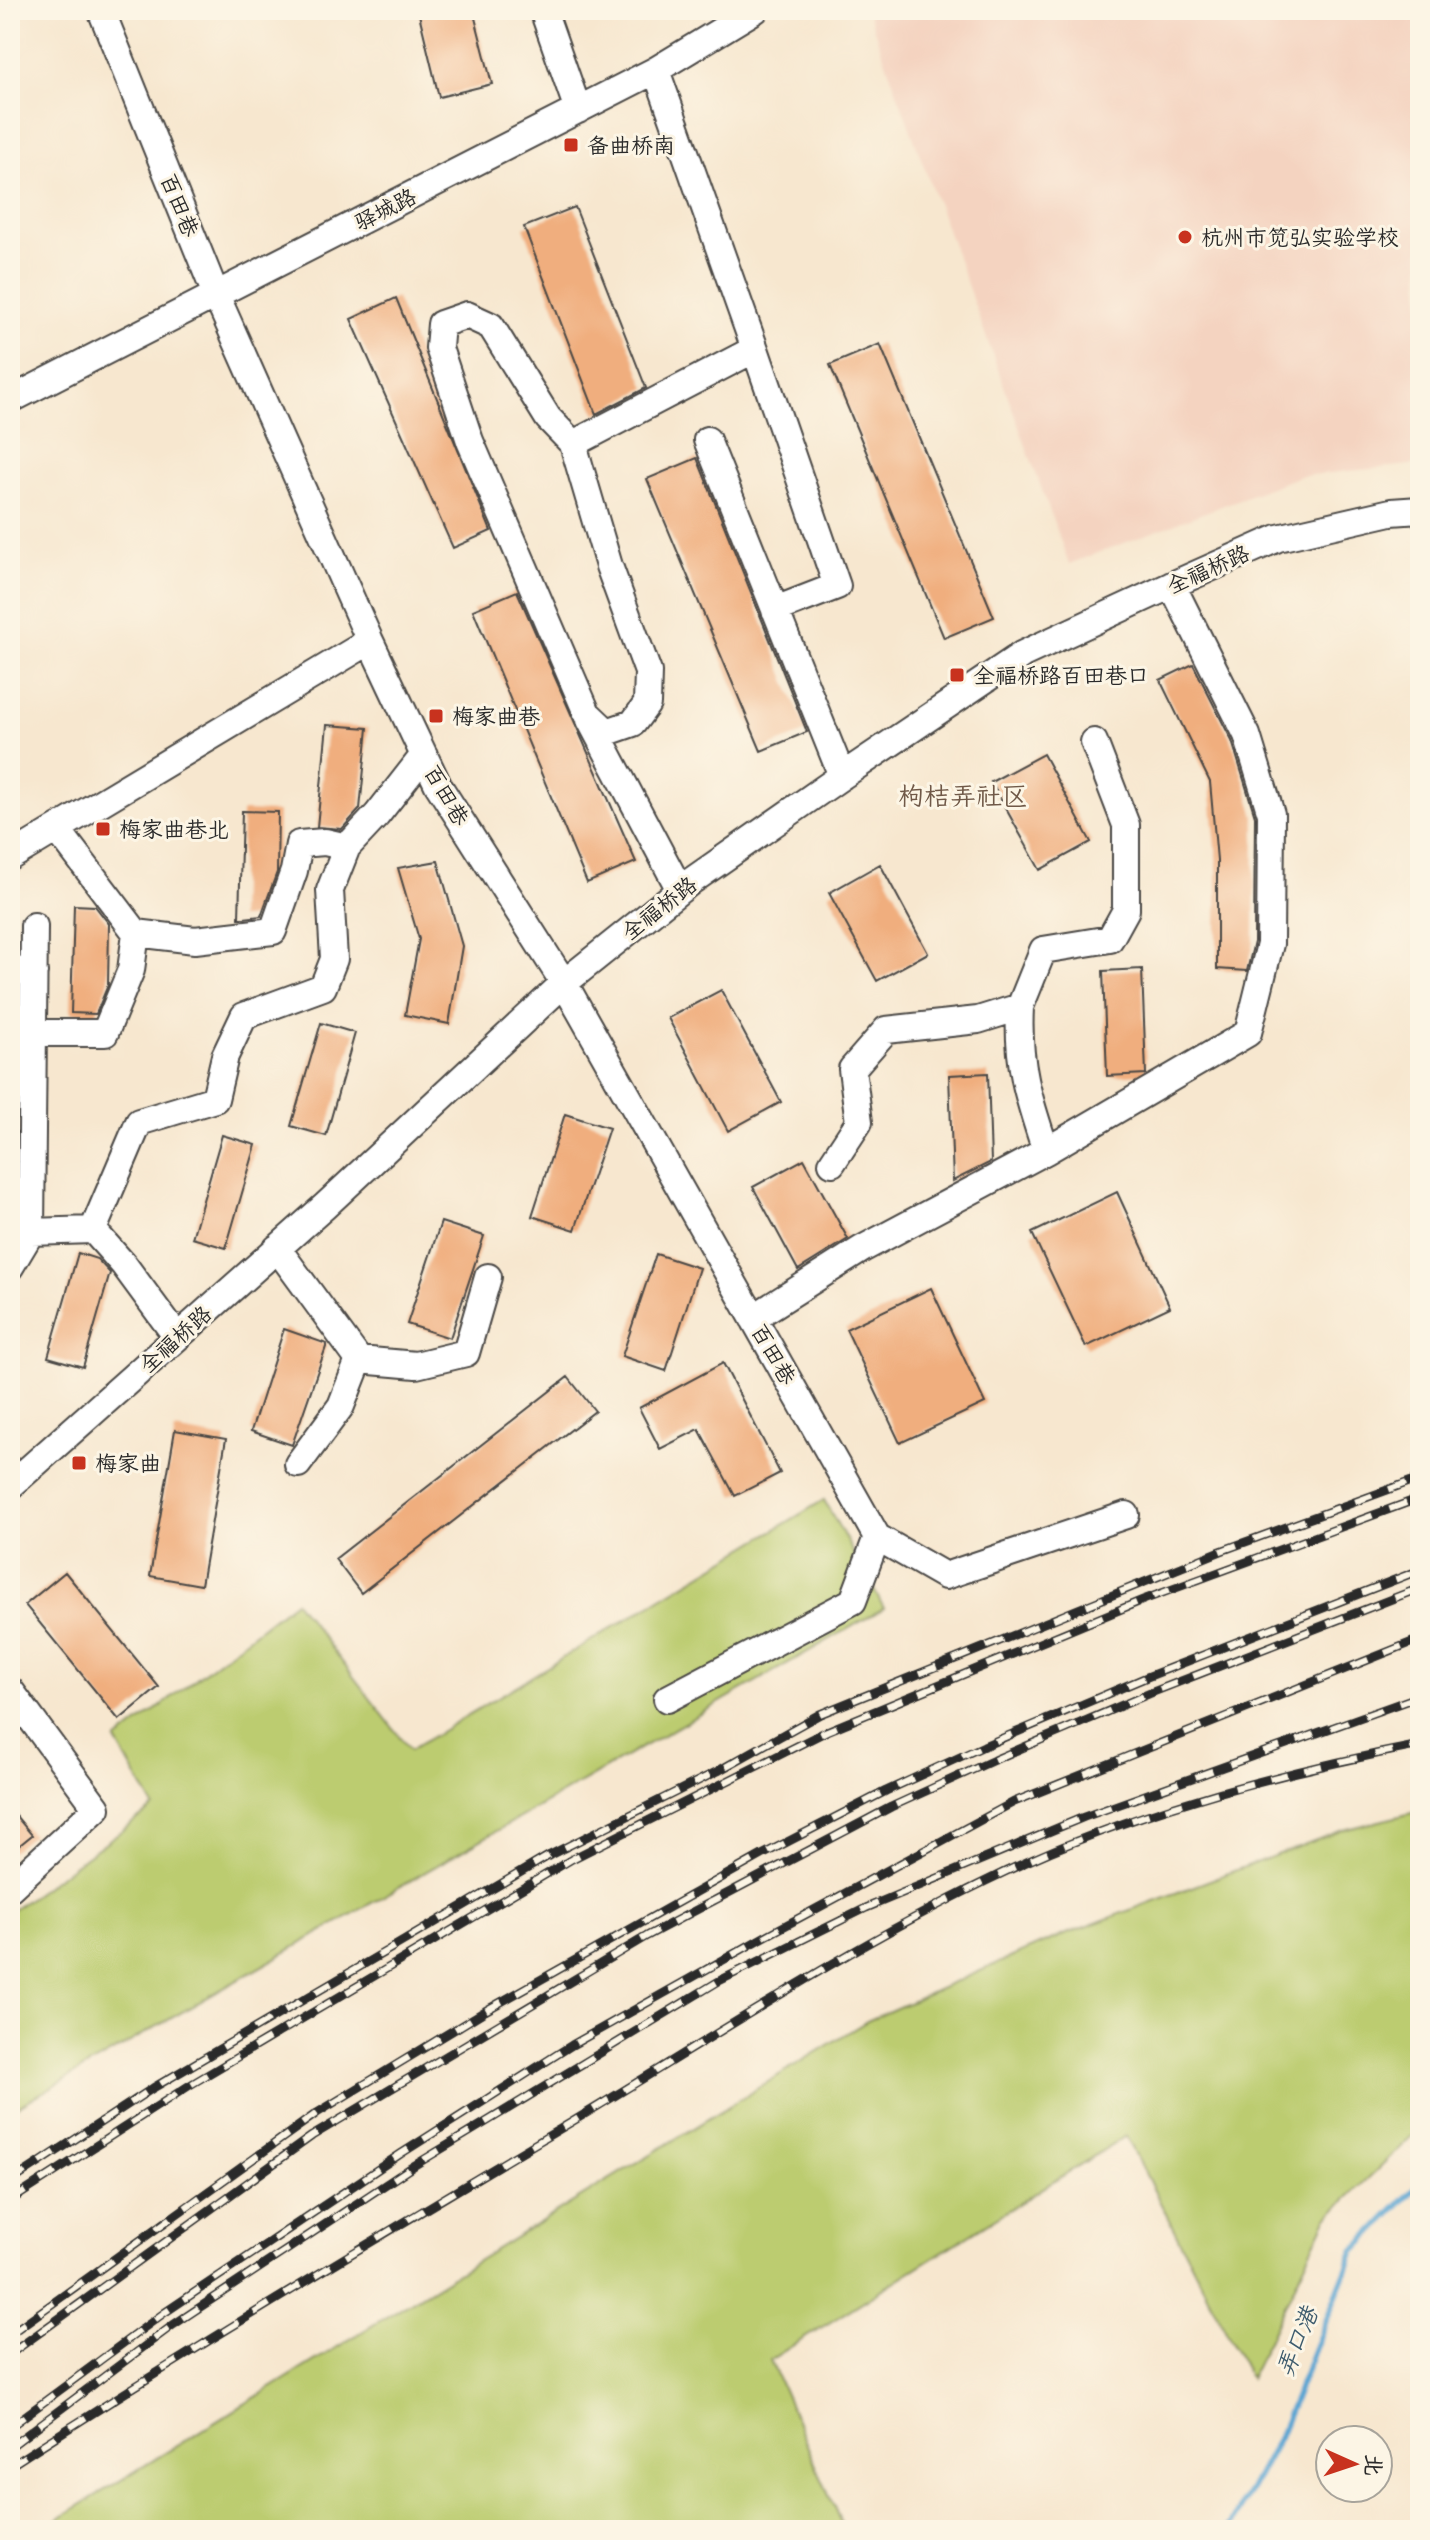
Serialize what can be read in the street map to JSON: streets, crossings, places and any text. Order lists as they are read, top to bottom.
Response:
{
  "streets": {
    "street": ["百田巷", "驿城路", "全福桥路"]
  },
  "crossings": [
    ["百田巷", "驿城路"],
    ["百田巷", "全福桥路"]
  ],
  "districts": ["枸桔弄社区"],
  "water": ["弄口港"],
  "places": {
    "transit": [
      "备曲桥南",
      "全福桥路百田巷口",
      "梅家曲巷",
      "梅家曲巷北",
      "梅家曲"
    ],
    "other": ["杭州市笕弘实验学校"]
  },
  "north": "right"
}
